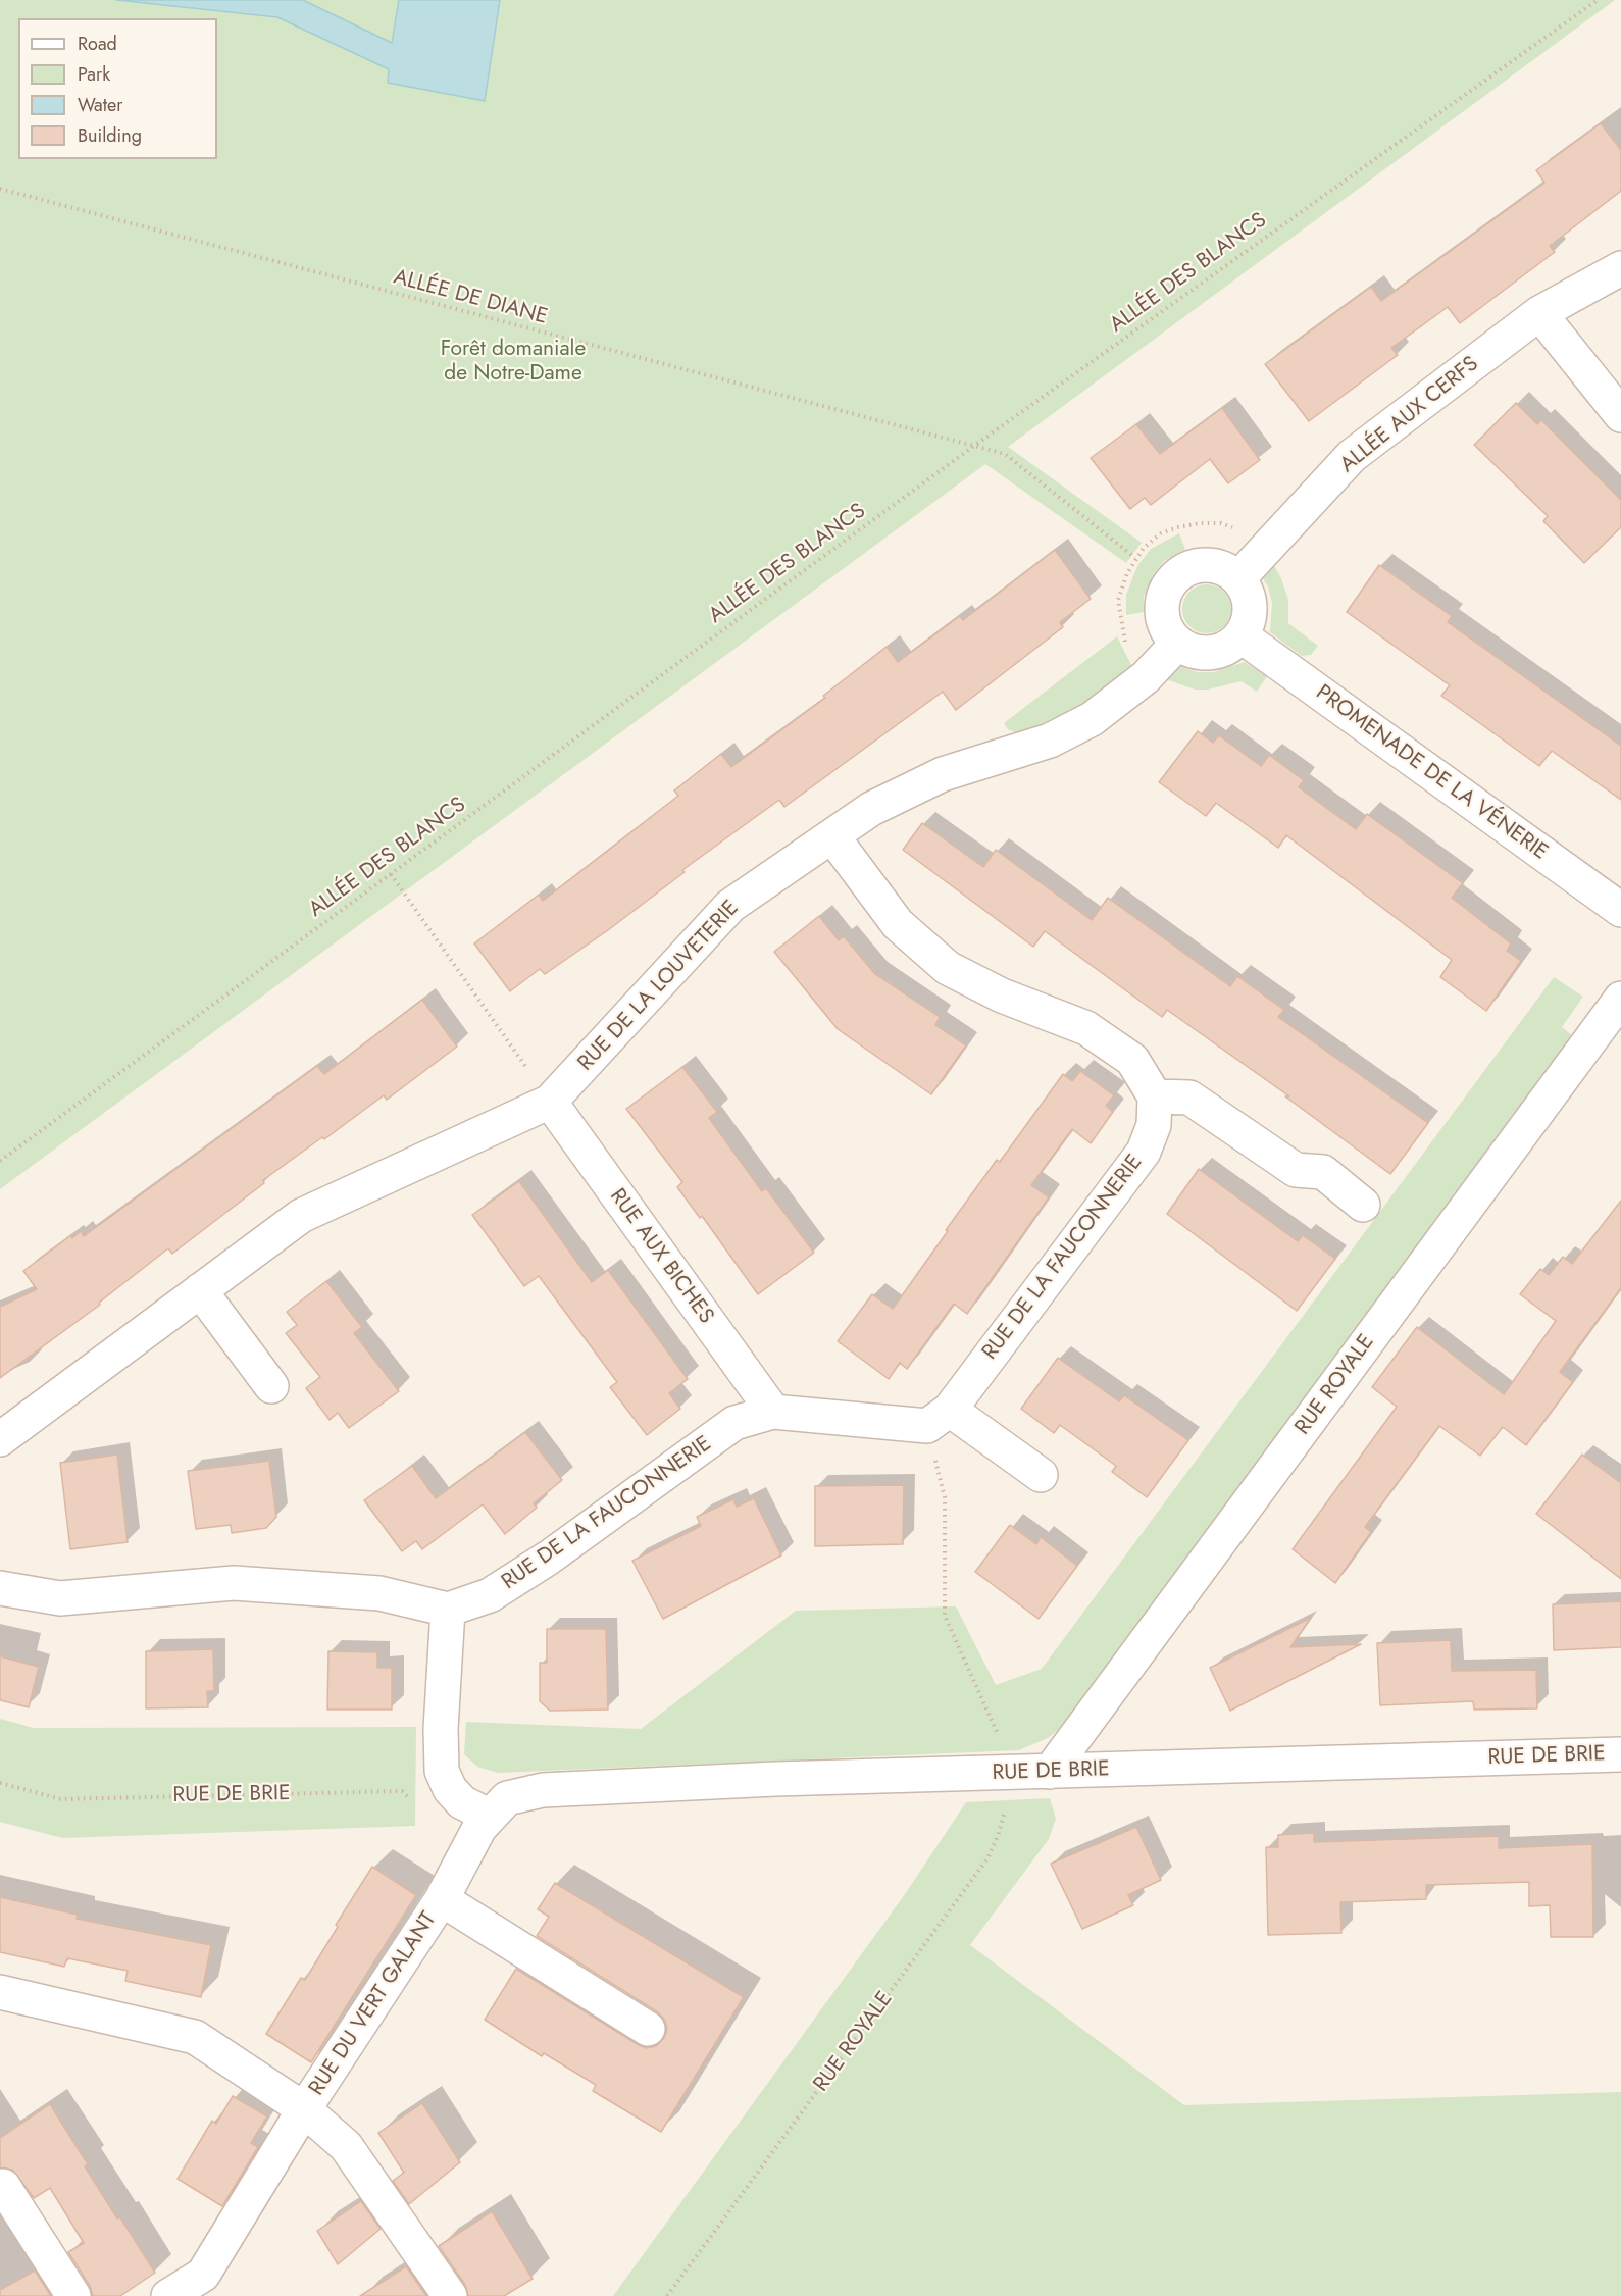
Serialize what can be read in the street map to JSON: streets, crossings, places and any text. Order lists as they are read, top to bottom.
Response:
{
  "streets": {
    "street": [
      "ALLÉE AUX CERFS",
      "PROMENADE DE LA VÉNERIE",
      "RUE DE LA LOUVETERIE",
      "RUE AUX BICHES",
      "RUE DE LA FAUCONNERIE",
      "RUE ROYALE",
      "RUE DE BRIE",
      "RUE DU VERT GALANT"
    ],
    "path": ["ALLÉE DES BLANCS", "ALLÉE DE DIANE"]
  },
  "crossings": [
    ["ALLÉE DES BLANCS", "ALLÉE DE DIANE"],
    ["ALLÉE AUX CERFS", "PROMENADE DE LA VÉNERIE"],
    ["ALLÉE AUX CERFS", "RUE DE LA LOUVETERIE"],
    ["PROMENADE DE LA VÉNERIE", "RUE DE LA LOUVETERIE"],
    ["RUE DE LA LOUVETERIE", "RUE AUX BICHES"],
    ["RUE AUX BICHES", "RUE DE LA FAUCONNERIE"],
    ["RUE DE LA FAUCONNERIE", "RUE ROYALE"],
    ["RUE ROYALE", "RUE DE BRIE"],
    ["RUE DE BRIE", "RUE DU VERT GALANT"]
  ],
  "parks": ["Forêt domaniale de Notre-Dame"],
  "legend": [
    "Road",
    "Park",
    "Water",
    "Building"
  ]
}
